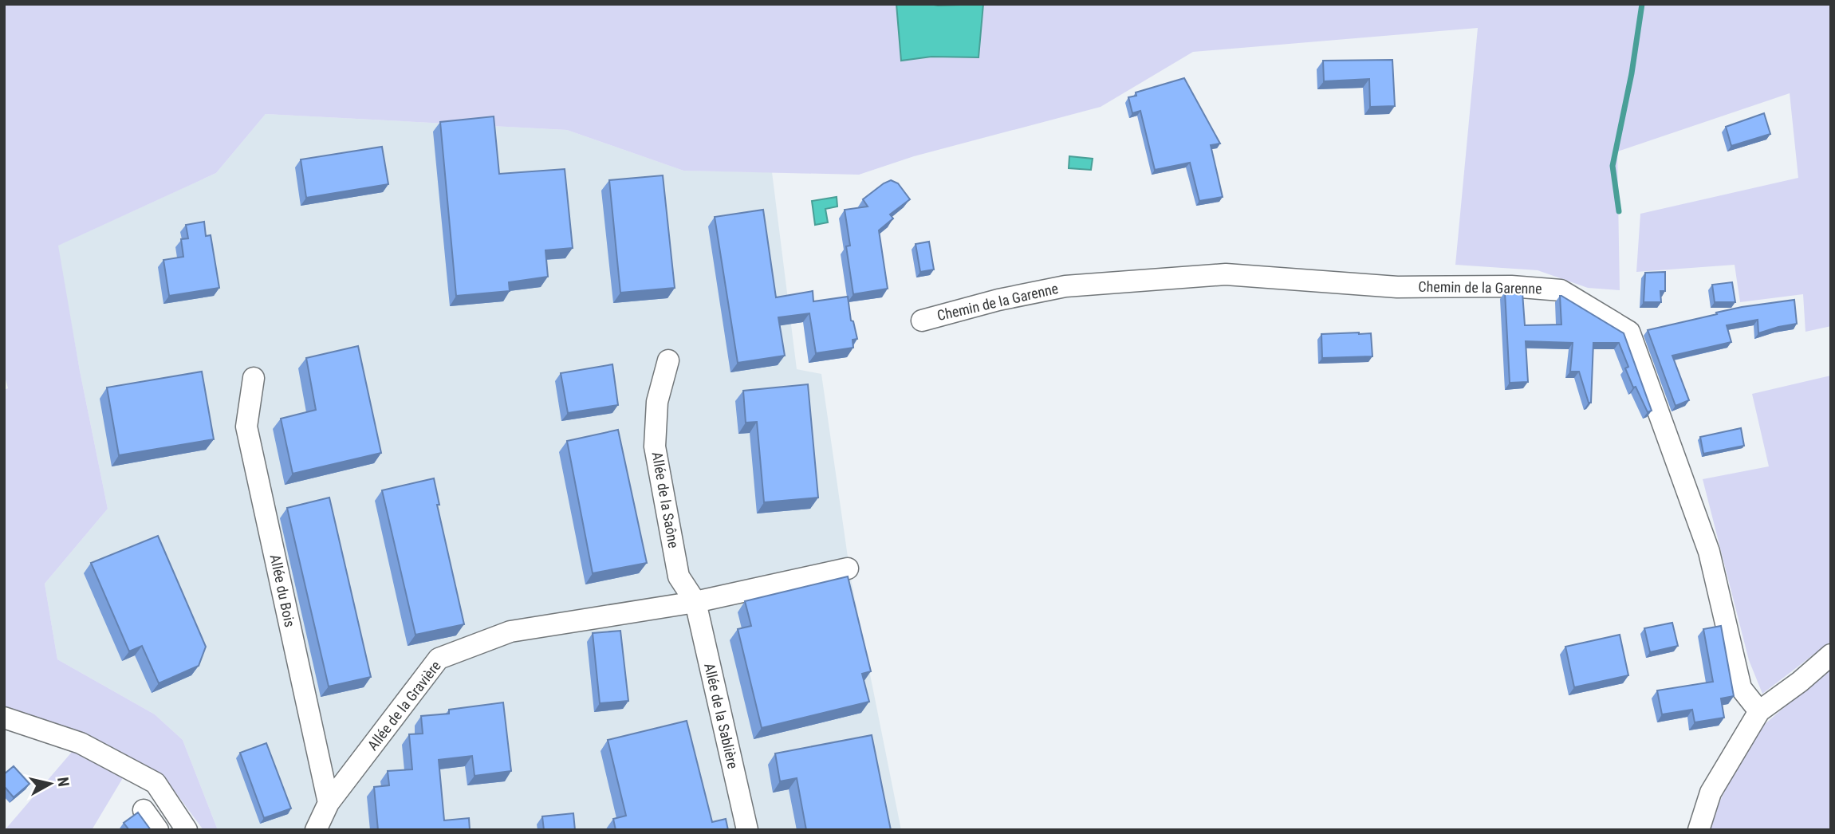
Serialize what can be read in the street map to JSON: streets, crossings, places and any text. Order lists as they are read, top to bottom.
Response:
{
  "streets": {
    "street": [
      "Chemin de la Garenne",
      "Allée de la Saône",
      "Allée du Bois",
      "Allée de la Gravière",
      "Allée de la Sablière"
    ]
  },
  "crossings": [
    ["Allée de la Saône", "Allée de la Gravière"],
    ["Allée de la Saône", "Allée de la Sablière"],
    ["Allée du Bois", "Allée de la Gravière"],
    ["Allée de la Gravière", "Allée de la Sablière"]
  ],
  "north": "right"
}
